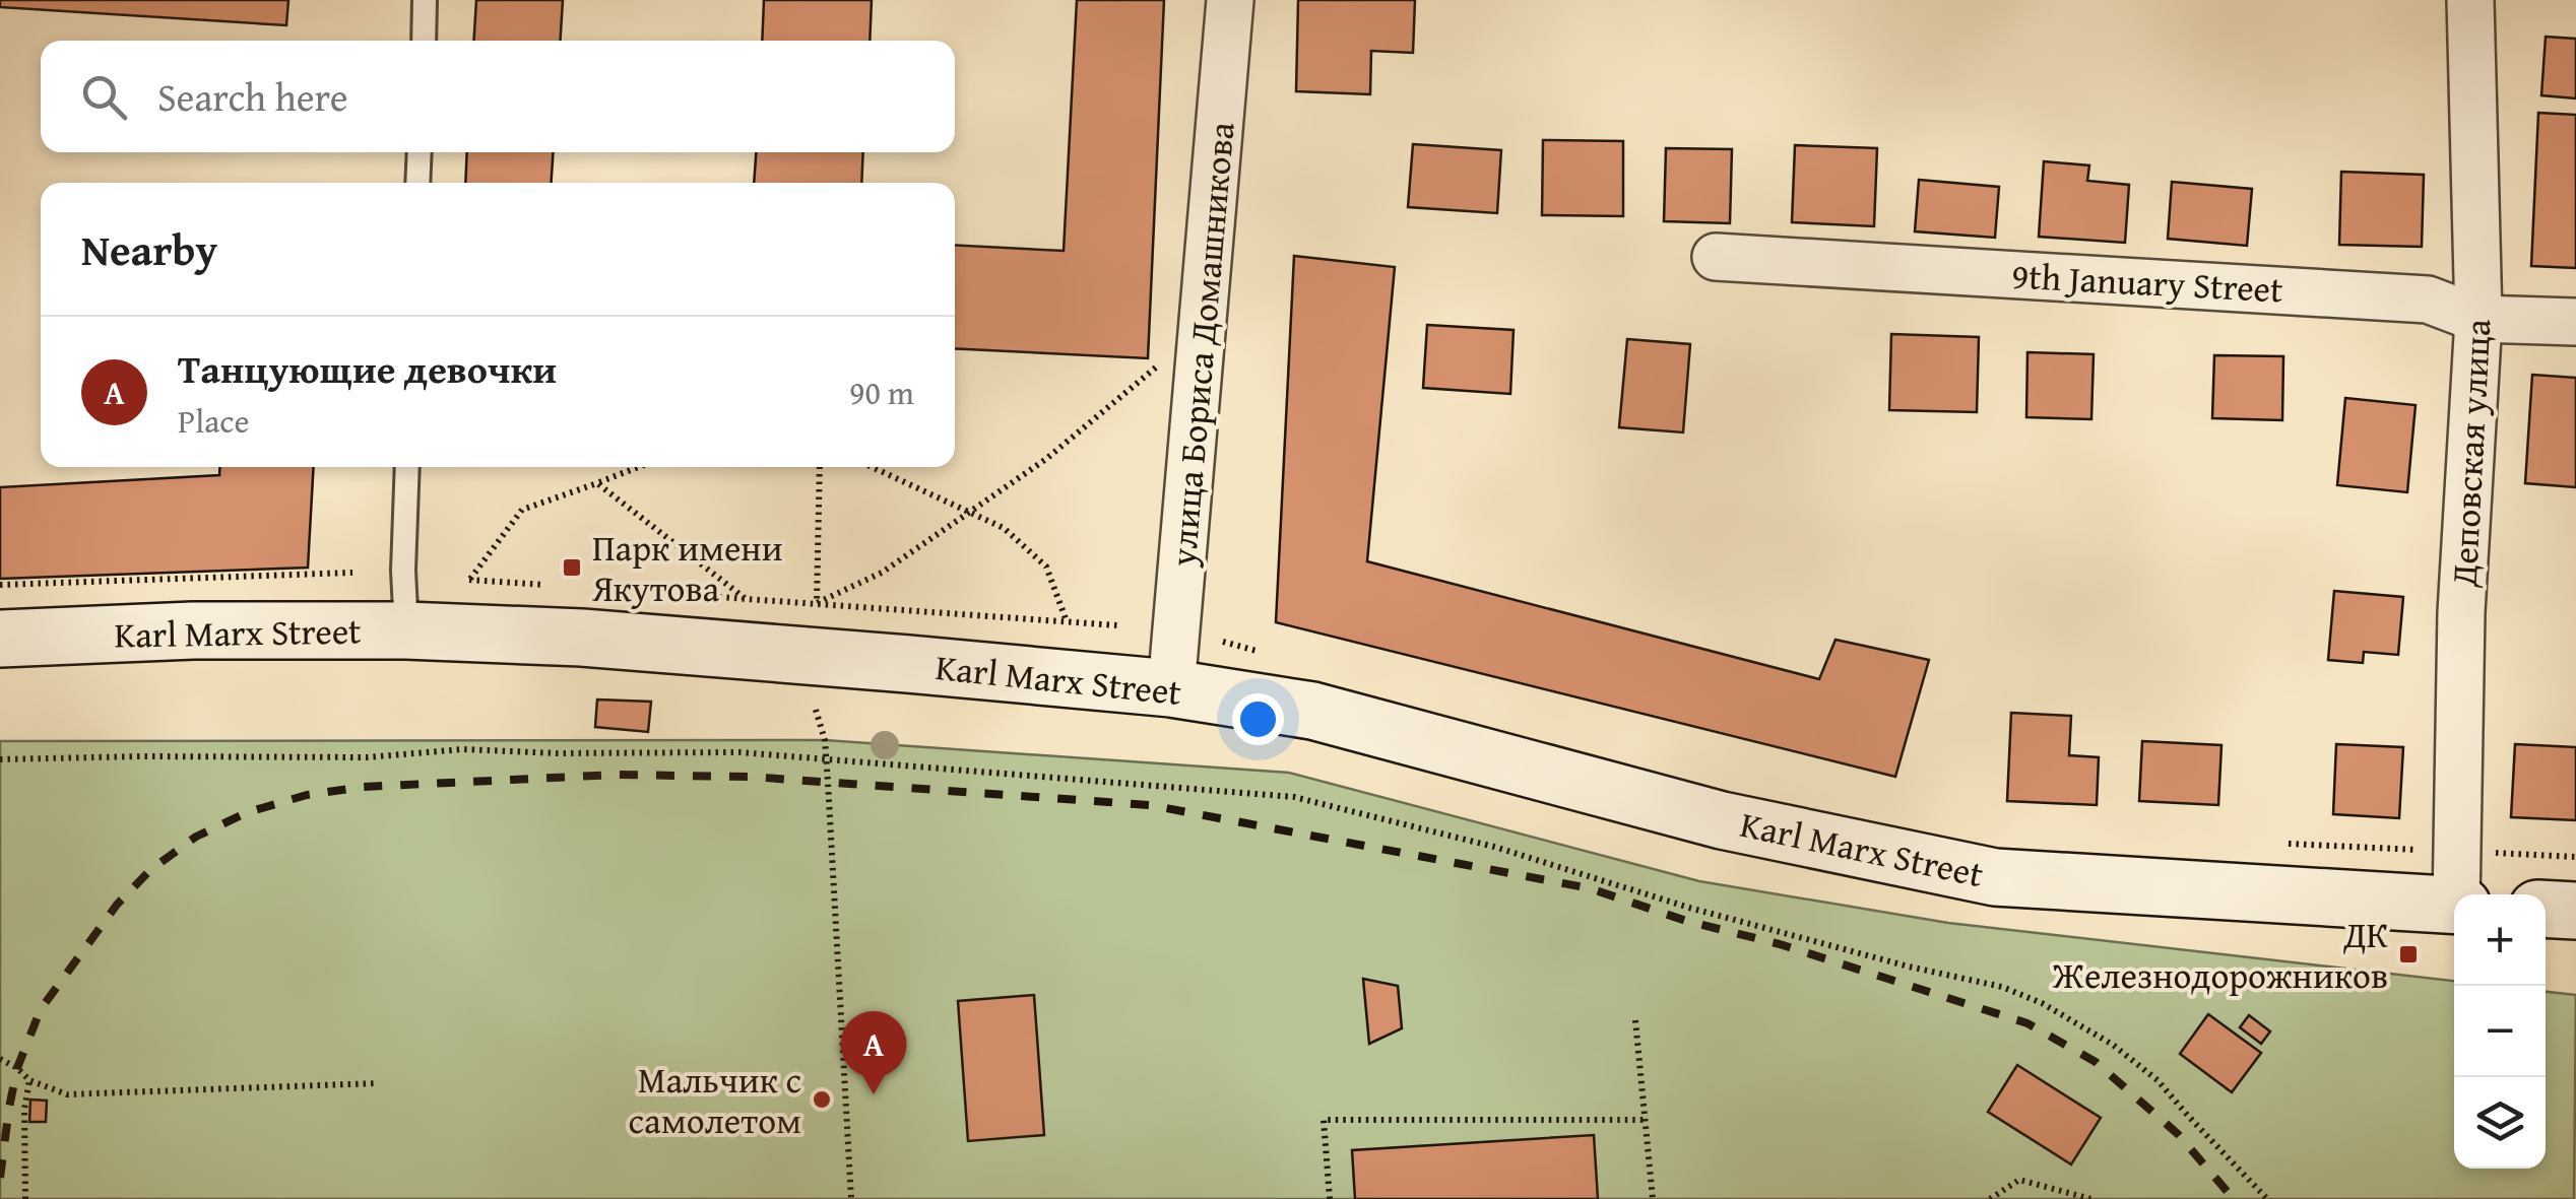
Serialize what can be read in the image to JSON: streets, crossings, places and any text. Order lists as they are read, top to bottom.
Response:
{
  "streets": {
    "street": [
      "9th January Street",
      "улица Бориса Домашникова",
      "Деповская улица",
      "Karl Marx Street"
    ]
  },
  "crossings": [
    ["9th January Street", "Деповская улица"],
    ["улица Бориса Домашникова", "Karl Marx Street"]
  ],
  "places": {
    "transit": ["Парк имени Якутова", "ДК Железнодорожников"],
    "other": ["Мальчик с самолетом"]
  },
  "page": {
    "search": "Search here",
    "heading": "Nearby",
    "list": [
      {
        "mark": "A",
        "name": "Танцующие девочки",
        "note": "Place",
        "value": "90 m"
      }
    ],
    "map_buttons": ["+", "−"],
    "pins": "A"
  }
}
